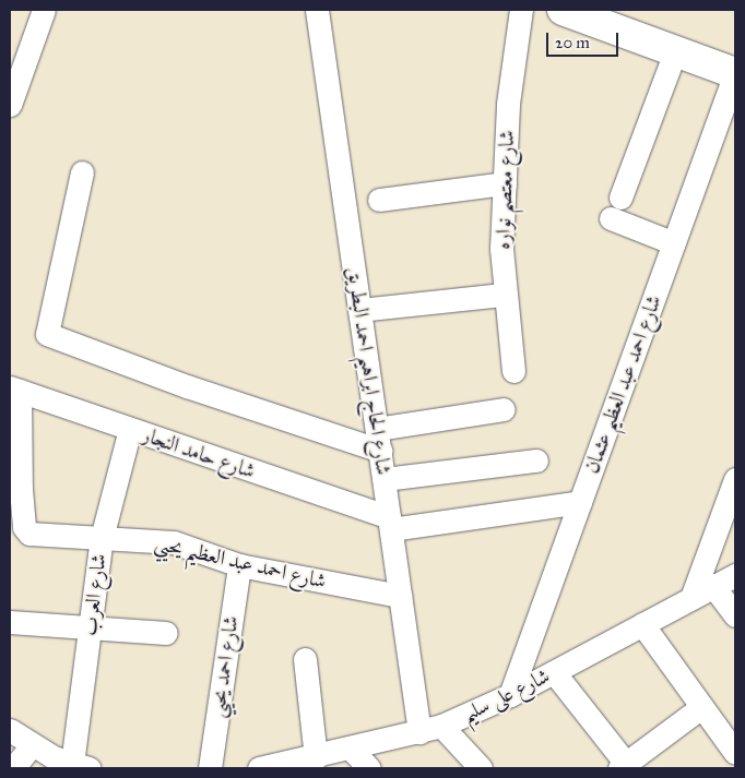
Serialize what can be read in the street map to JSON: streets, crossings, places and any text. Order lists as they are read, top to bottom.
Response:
{
  "streets": {
    "street": [
      "شارع معتصم نواره",
      "شارع الحاج ابراهيم احمد البطريق",
      "شارع احمد عبد العظيم عثمان",
      "شارع حامد النجار",
      "شارع احمد عبد العظيم يحيي",
      "شارع العرب",
      "شارع احمد يحيي",
      "شارع على سليم"
    ]
  },
  "crossings": [
    ["شارع الحاج ابراهيم احمد البطريق", "شارع حامد النجار"],
    ["شارع الحاج ابراهيم احمد البطريق", "شارع احمد عبد العظيم يحيي"],
    ["شارع الحاج ابراهيم احمد البطريق", "شارع على سليم"],
    ["شارع احمد عبد العظيم عثمان", "شارع على سليم"],
    ["شارع حامد النجار", "شارع احمد عبد العظيم يحيي"],
    ["شارع حامد النجار", "شارع العرب"],
    ["شارع احمد عبد العظيم يحيي", "شارع العرب"],
    ["شارع احمد عبد العظيم يحيي", "شارع احمد يحيي"]
  ],
  "scale_bar": "20 m"
}
